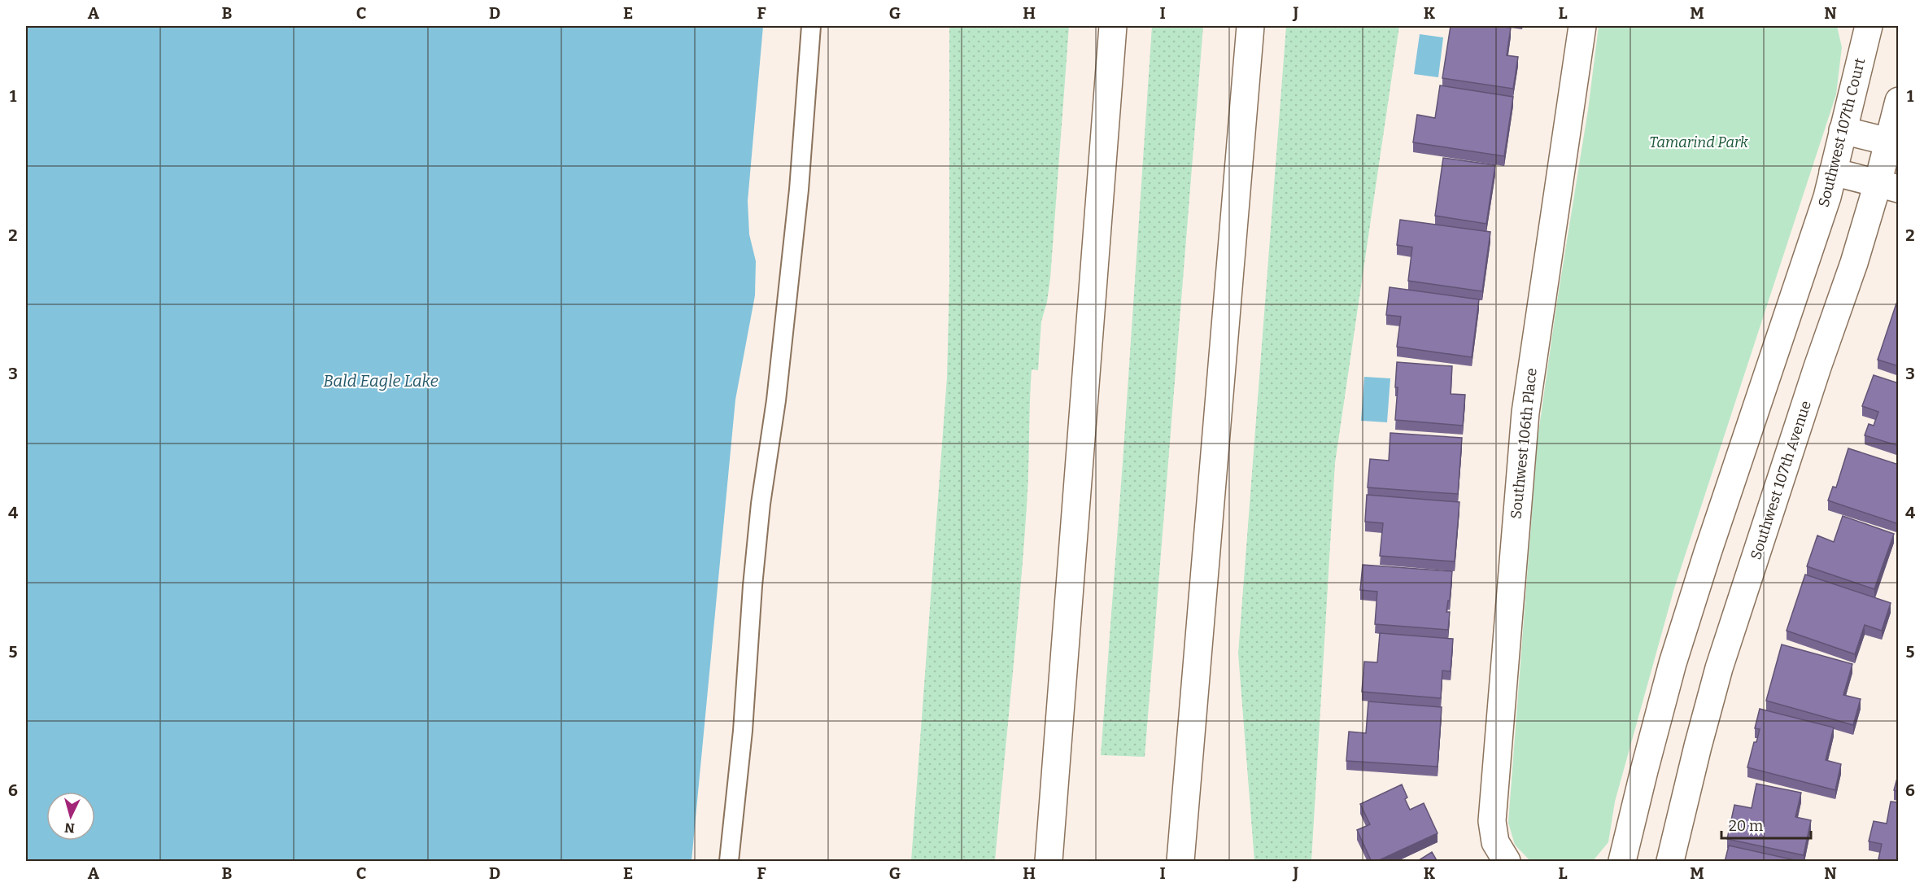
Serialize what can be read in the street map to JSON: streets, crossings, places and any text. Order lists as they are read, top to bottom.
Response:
{
  "streets": {
    "main road": ["Southwest 107th Court", "Southwest 106th Place", "Southwest 107th Avenue"]
  },
  "water": ["Bald Eagle Lake"],
  "parks": ["Tamarind Park"],
  "scale_bar": "20 m",
  "north": "bottom",
  "grid": {
    "columns": [
      "A",
      "B",
      "C",
      "D",
      "E",
      "F",
      "G",
      "H",
      "I",
      "J",
      "K",
      "L",
      "M",
      "N"
    ],
    "rows": [
      "1",
      "2",
      "3",
      "4",
      "5",
      "6"
    ]
  }
}
